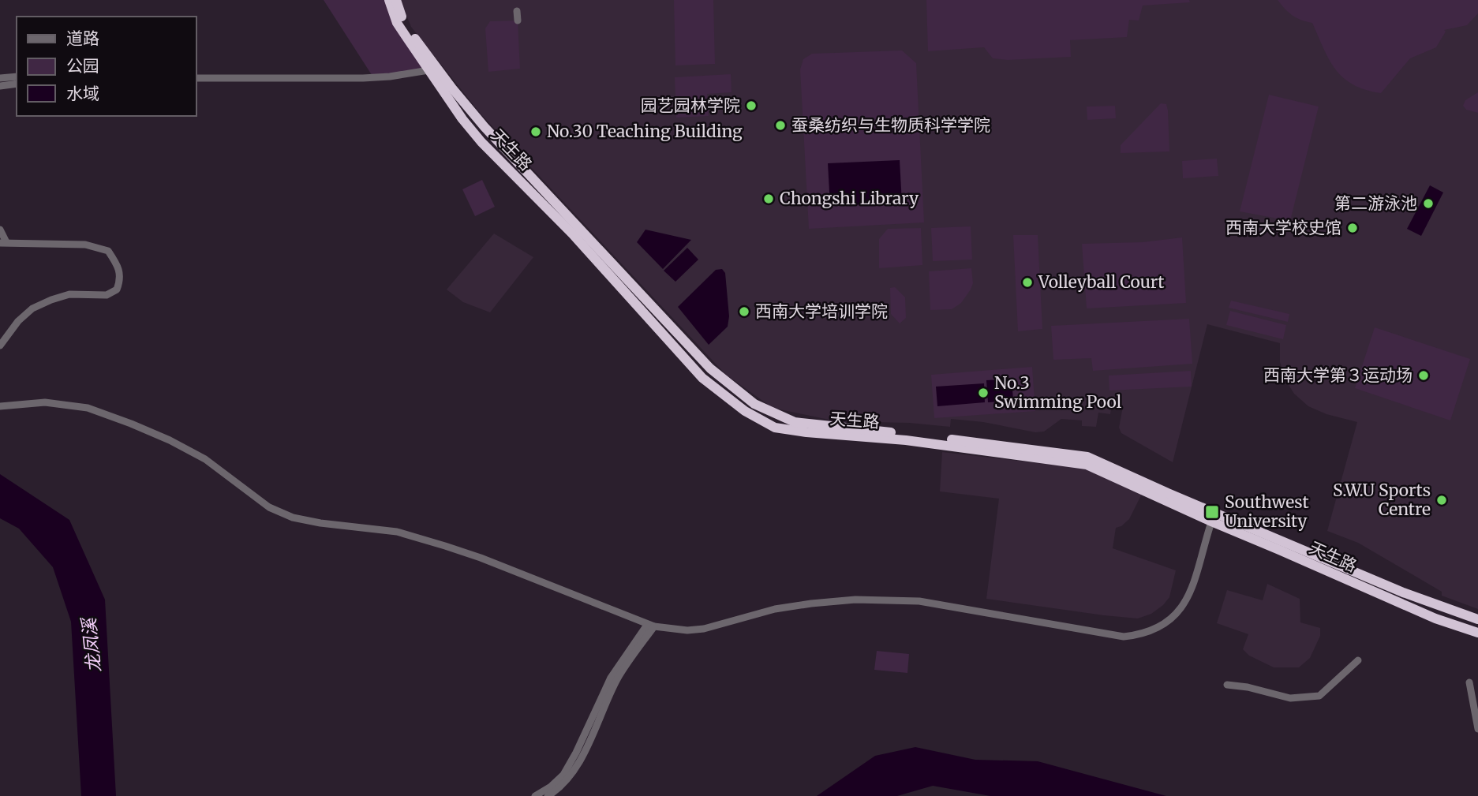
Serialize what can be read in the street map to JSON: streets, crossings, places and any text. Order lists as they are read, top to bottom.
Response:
{
  "streets": {
    "highway": ["天生路"]
  },
  "water": ["龙凤溪"],
  "places": {
    "other": [
      "园艺园林学院",
      "蚕桑纺织与生物质科学学院",
      "No.30 Teaching Building",
      "Chongshi Library",
      "第二游泳池",
      "西南大学校史馆",
      "Volleyball Court",
      "西南大学培训学院",
      "西南大学第３运动场",
      "No.3 Swimming Pool",
      "S.W.U Sports Centre"
    ],
    "transit": ["Southwest University"]
  },
  "legend": ["道路", "公园", "水域"]
}
